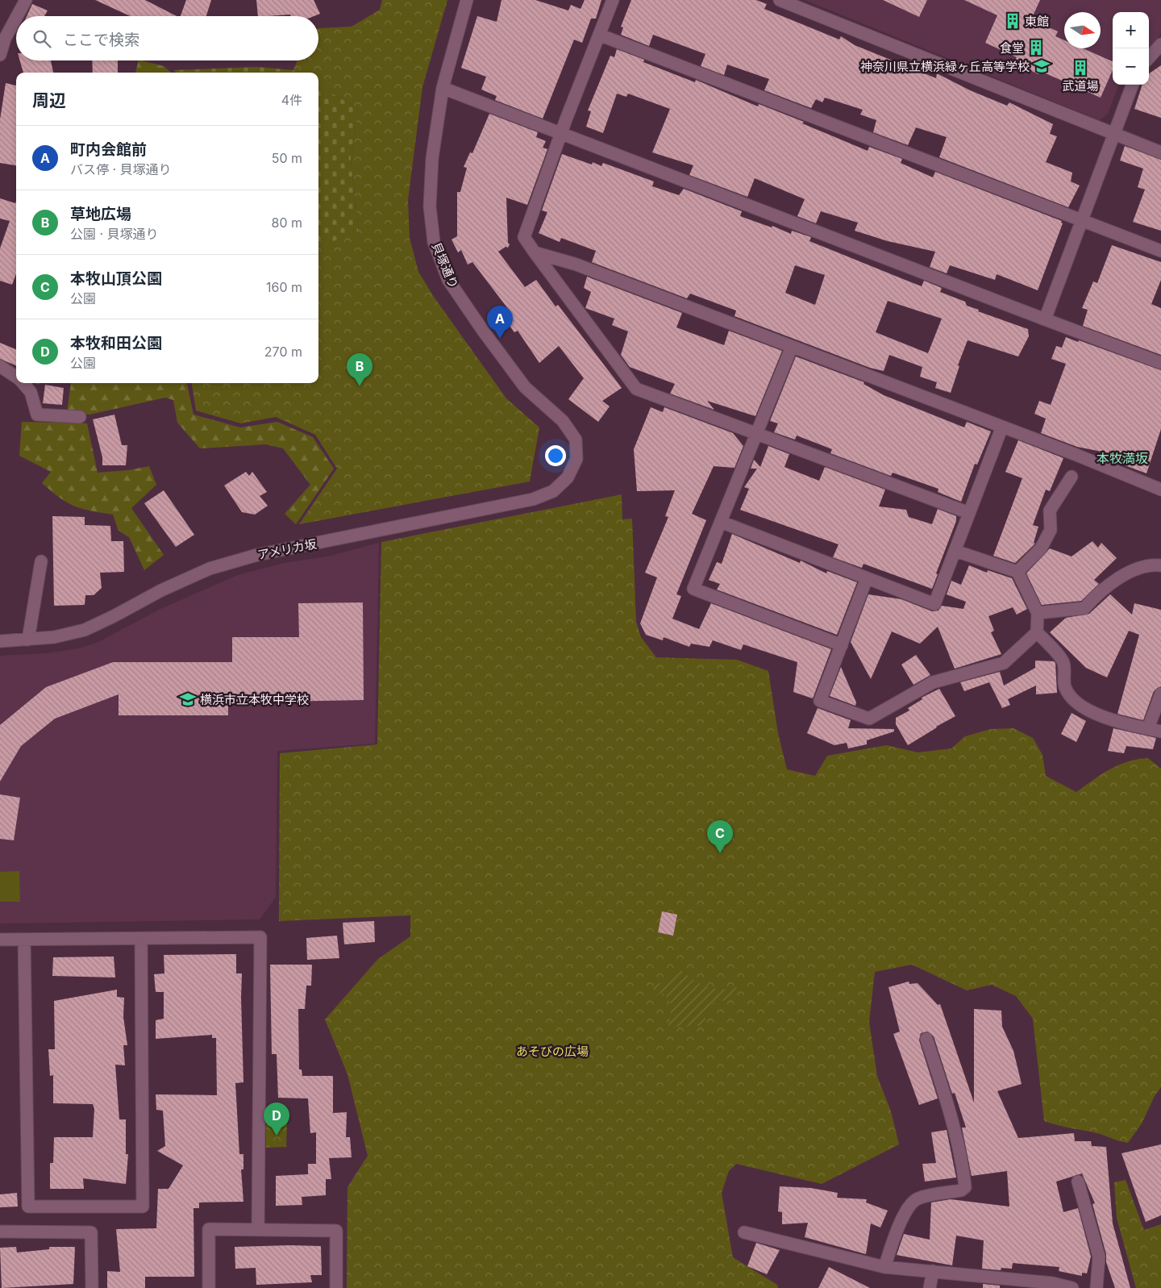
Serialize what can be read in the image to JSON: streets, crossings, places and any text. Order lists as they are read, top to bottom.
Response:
{
  "streets": {
    "street": ["貝塚通り", "アメリカ坂"]
  },
  "crossings": [
    ["貝塚通り", "アメリカ坂"]
  ],
  "districts": ["本牧満坂"],
  "parks": ["あそびの広場"],
  "places": {
    "building": ["東館", "食堂", "武道場"],
    "school or university": ["神奈川県立横浜緑ヶ丘高等学校", "横浜市立本牧中学校"]
  },
  "north": "right",
  "page": {
    "map_buttons": ["+", "−"],
    "search": "ここで検索",
    "heading": ["周辺", "4件"],
    "list": [
      {
        "mark": "A",
        "name": "町内会館前",
        "note": "バス停 · 貝塚通り",
        "value": "50 m"
      },
      {
        "mark": "B",
        "name": "草地広場",
        "note": "公園 · 貝塚通り",
        "value": "80 m"
      },
      {
        "mark": "C",
        "name": "本牧山頂公園",
        "note": "公園",
        "value": "160 m"
      },
      {
        "mark": "D",
        "name": "本牧和田公園",
        "note": "公園",
        "value": "270 m"
      }
    ],
    "pins": [
      "A",
      "B",
      "C",
      "D"
    ]
  }
}
